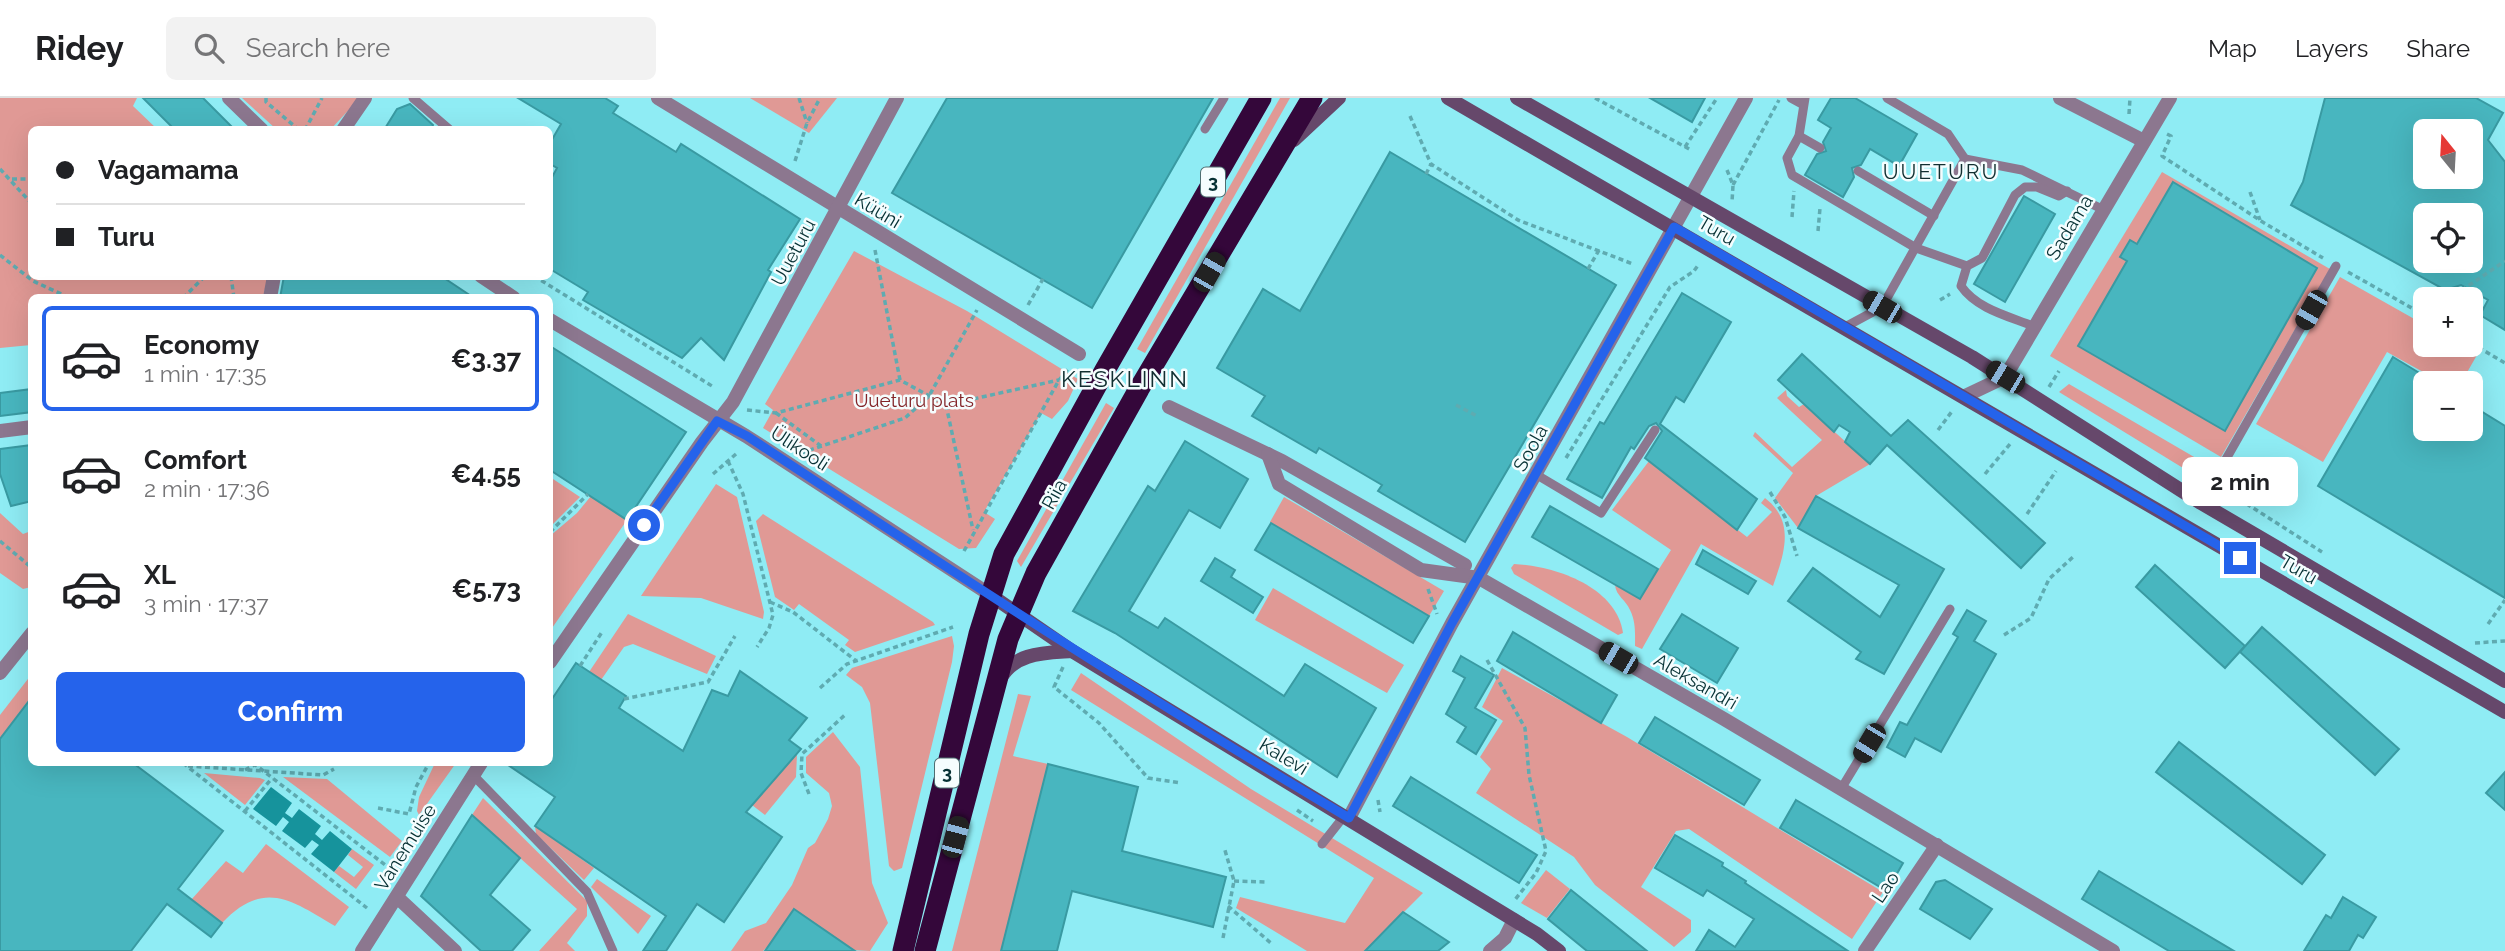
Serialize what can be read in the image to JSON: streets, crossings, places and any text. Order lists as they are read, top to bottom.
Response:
{
  "streets": {
    "highway": ["3", "Riia"],
    "main road": ["Turu", "Kalevi"],
    "street": [
      "Küüni",
      "Sadama",
      "Uueturu",
      "Ülikooli",
      "Soola",
      "Aleksandri",
      "Vanemuise",
      "Lao"
    ]
  },
  "crossings": [
    ["Küüni", "Uueturu"],
    ["Sadama", "Turu"],
    ["Turu", "Soola"],
    ["Uueturu", "Ülikooli"],
    ["Ülikooli", "Riia"],
    ["Ülikooli", "Kalevi"],
    ["Soola", "Aleksandri"],
    ["Soola", "Kalevi"],
    ["Riia", "Kalevi"],
    ["Aleksandri", "Lao"]
  ],
  "districts": ["UUETURU", "KESKLINN"],
  "parks": ["Uueturu plats"],
  "north": "top",
  "page": {
    "header": "Ridey",
    "search": "Search here",
    "nav": ["Map", "Layers", "Share"],
    "map_buttons": ["+", "−"],
    "banner": ["Vagamama", "Turu"],
    "list": [
      {
        "name": "Economy",
        "note": "1 min · 17:35",
        "value": "€3.37"
      },
      {
        "name": "Comfort",
        "note": "2 min · 17:36",
        "value": "€4.55"
      },
      {
        "name": "XL",
        "note": "3 min · 17:37",
        "value": "€5.73"
      }
    ],
    "bubble": "2 min",
    "buttons": "Confirm"
  }
}
